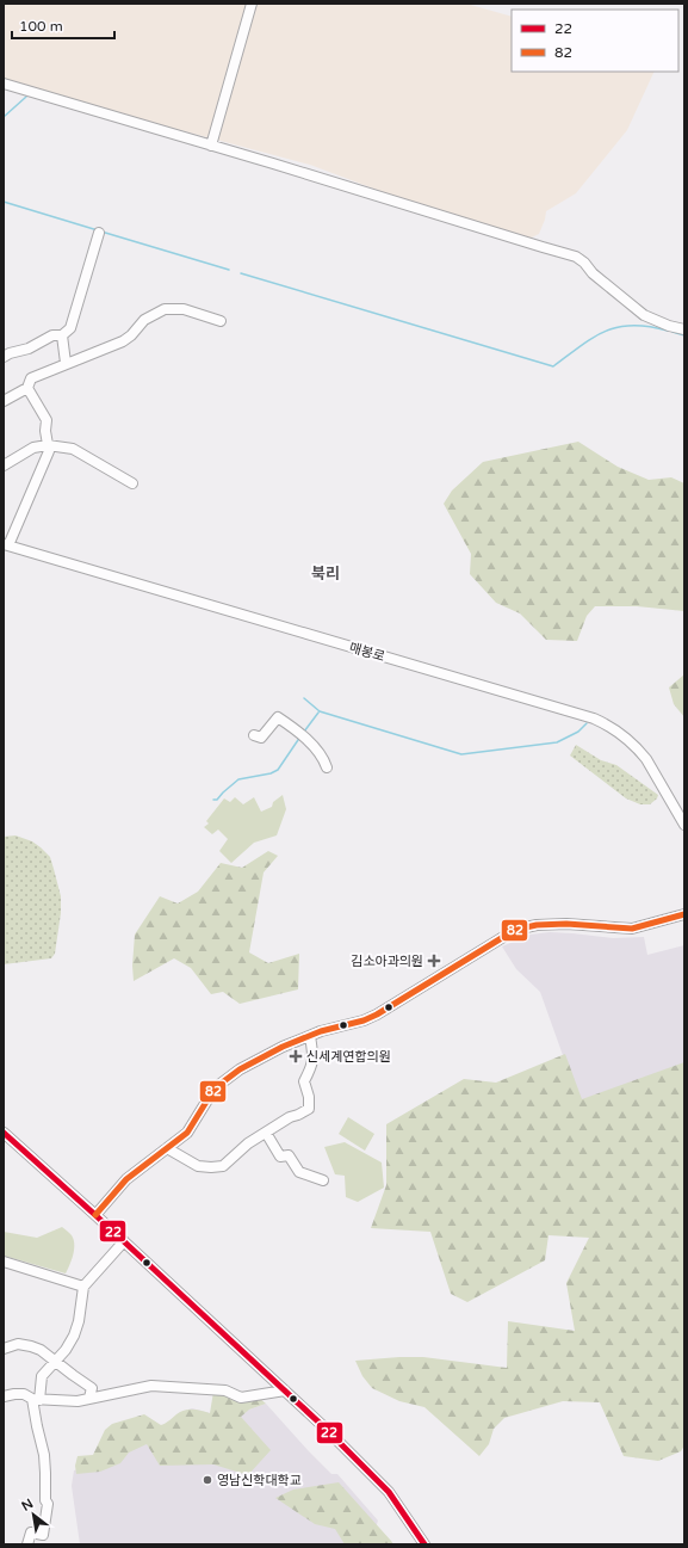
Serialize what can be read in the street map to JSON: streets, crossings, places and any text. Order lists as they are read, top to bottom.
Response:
{
  "streets": {
    "street": ["매봉로"]
  },
  "districts": ["북리"],
  "places": {
    "health": ["김소아과의원", "신세계연합의원"],
    "other": ["영남신학대학교"]
  },
  "lines": ["transit line 82", "transit line 22"],
  "legend": ["22", "82"],
  "scale_bar": "100 m",
  "north": "top left"
}
